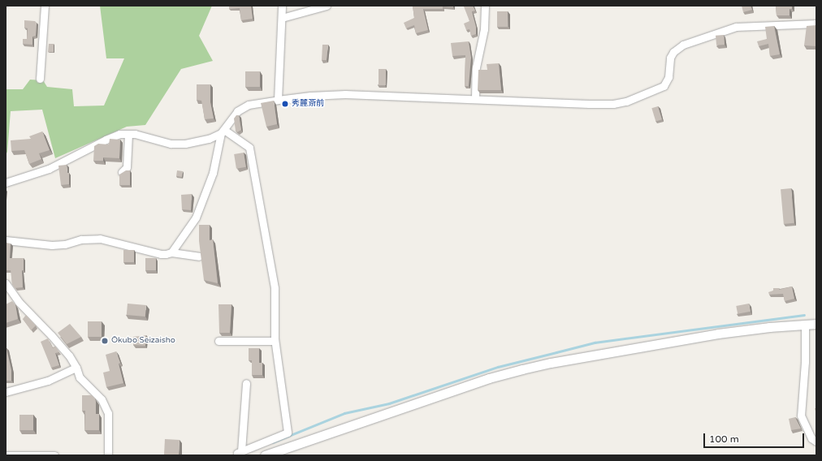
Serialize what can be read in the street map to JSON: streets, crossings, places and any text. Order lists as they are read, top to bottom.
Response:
{
  "places": ["秀麓斎前", "Ōkubo Seizaisho"],
  "scale_bar": "100 m"
}
